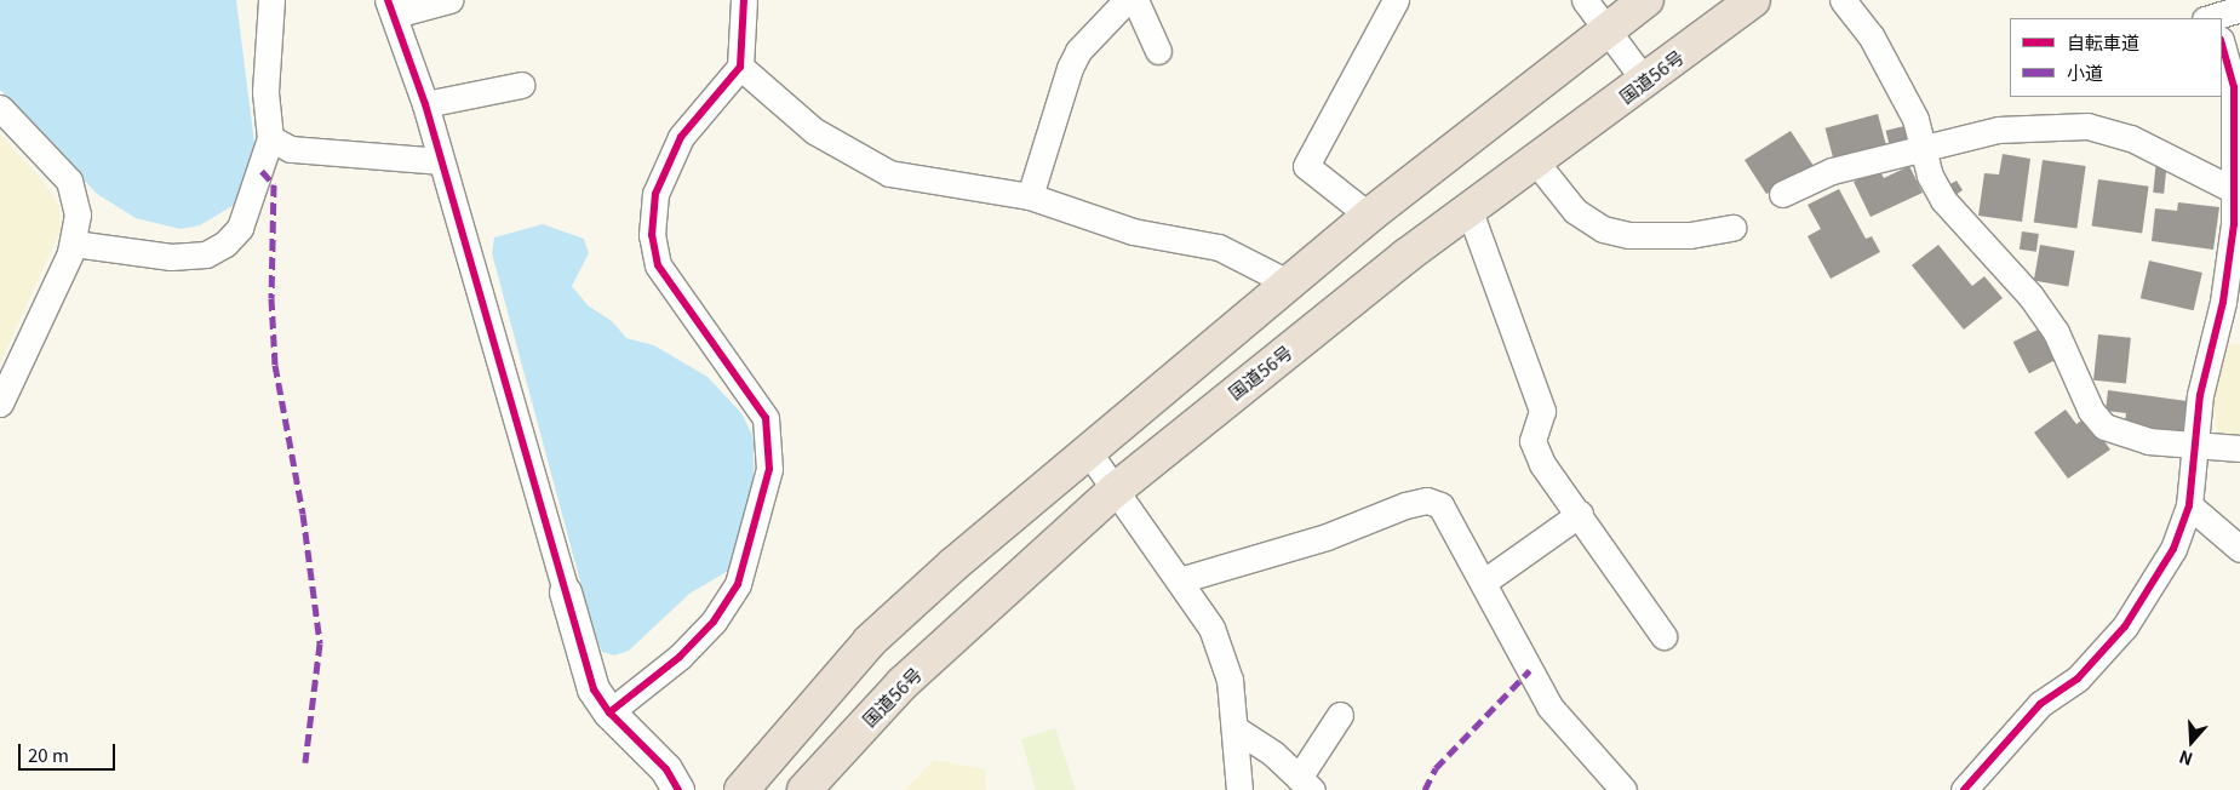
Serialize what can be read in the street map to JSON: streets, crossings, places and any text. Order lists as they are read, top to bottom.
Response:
{
  "streets": {
    "highway": ["国道56号"]
  },
  "legend": ["自転車道", "小道"],
  "scale_bar": "20 m",
  "north": "bottom"
}
